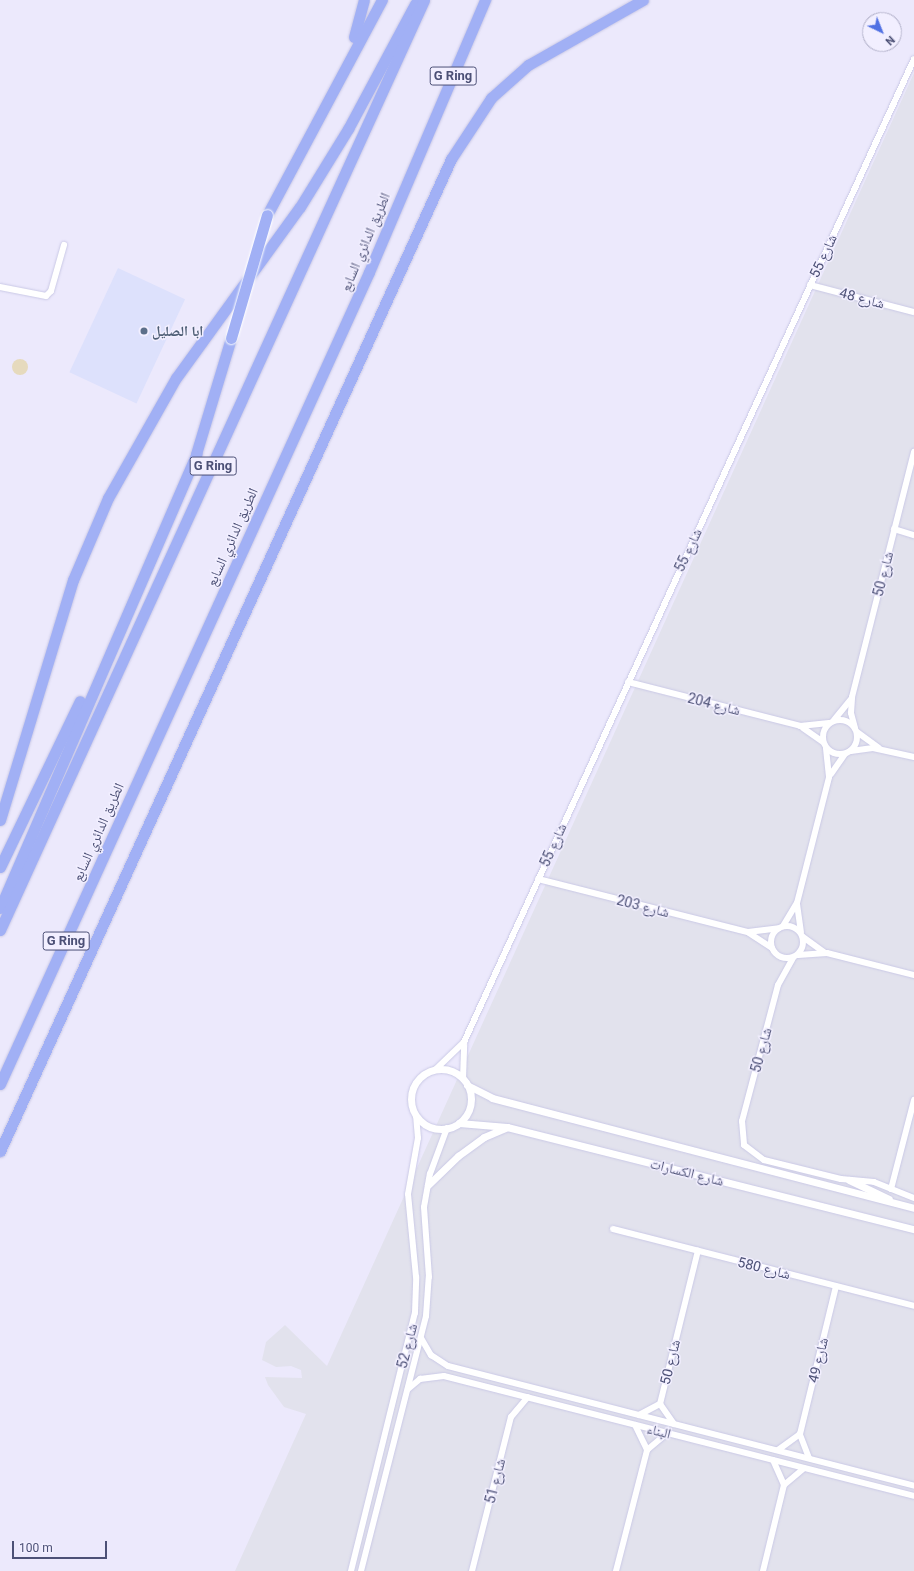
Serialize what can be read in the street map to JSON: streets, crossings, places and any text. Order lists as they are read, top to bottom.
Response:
{
  "streets": {
    "highway": ["G Ring", "الطريق الدائري السابع"],
    "street": [
      "شارع 55",
      "شارع 48",
      "شارع 50",
      "شارع 204",
      "شارع 203",
      "شارع الكسارات",
      "شارع 580",
      "شارع 52",
      "شارع 49",
      "البناء",
      "شارع 51"
    ]
  },
  "crossings": [
    ["شارع 55", "شارع 48"],
    ["شارع 55", "شارع 204"],
    ["شارع 55", "شارع 203"],
    ["شارع 55", "شارع الكسارات"],
    ["شارع 55", "شارع 52"],
    ["شارع 50", "شارع 204"],
    ["شارع 50", "شارع 203"],
    ["شارع 50", "شارع 580"],
    ["شارع 50", "البناء"],
    ["شارع الكسارات", "شارع 52"],
    ["شارع 580", "شارع 49"],
    ["شارع 52", "البناء"],
    ["البناء", "شارع 51"]
  ],
  "places": ["ابا الصليل"],
  "scale_bar": "100 m",
  "north": "bottom right"
}
